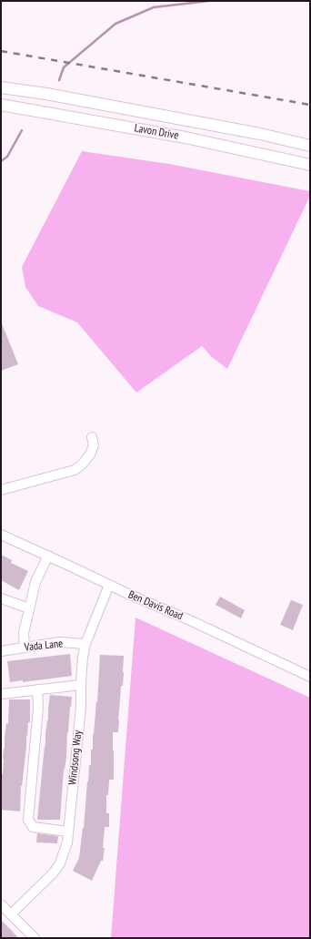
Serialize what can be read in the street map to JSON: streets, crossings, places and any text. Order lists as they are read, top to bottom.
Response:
{
  "streets": {
    "main road": ["Lavon Drive"],
    "street": ["Ben Davis Road", "Vada Lane", "Windsong Way"]
  },
  "crossings": [
    ["Ben Davis Road", "Windsong Way"],
    ["Vada Lane", "Windsong Way"]
  ]
}
